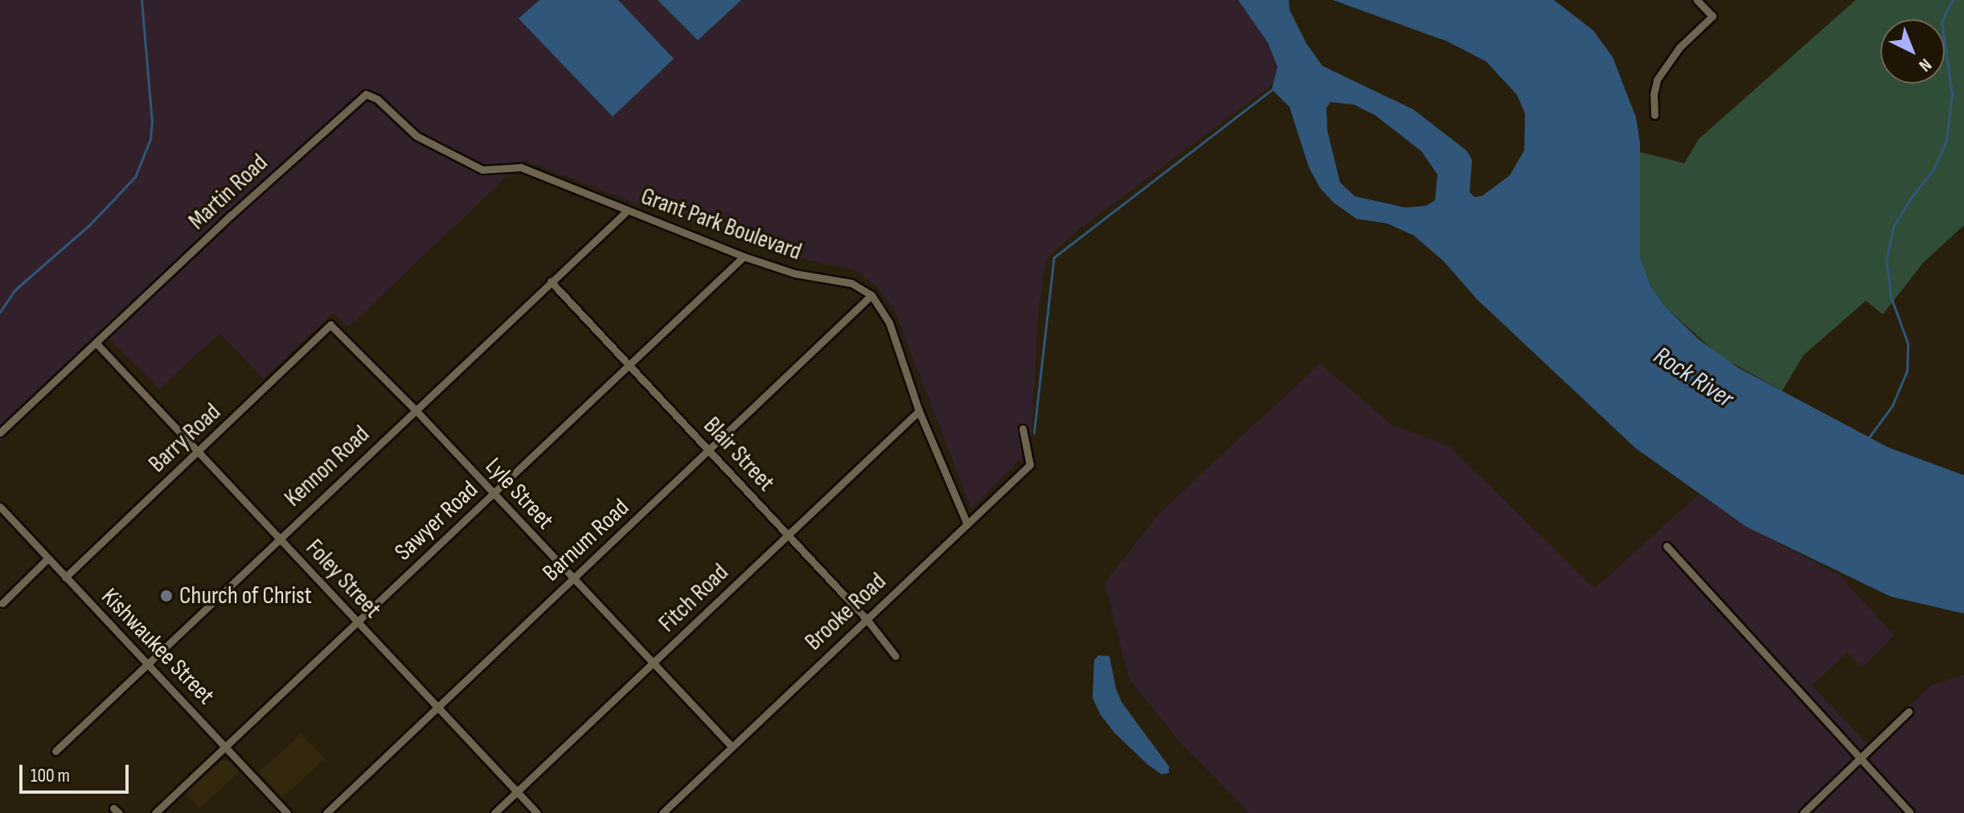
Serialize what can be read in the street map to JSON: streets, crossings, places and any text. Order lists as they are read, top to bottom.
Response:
{
  "streets": {
    "street": [
      "Martin Road",
      "Grant Park Boulevard",
      "Barry Road",
      "Blair Street",
      "Kennon Road",
      "Lyle Street",
      "Sawyer Road",
      "Barnum Road",
      "Foley Street",
      "Fitch Road",
      "Brooke Road",
      "Kishwaukee Street"
    ]
  },
  "crossings": [
    ["Martin Road", "Grant Park Boulevard"],
    ["Martin Road", "Foley Street"],
    ["Grant Park Boulevard", "Kennon Road"],
    ["Grant Park Boulevard", "Sawyer Road"],
    ["Grant Park Boulevard", "Barnum Road"],
    ["Barry Road", "Lyle Street"],
    ["Barry Road", "Foley Street"],
    ["Barry Road", "Kishwaukee Street"],
    ["Blair Street", "Kennon Road"],
    ["Blair Street", "Sawyer Road"],
    ["Blair Street", "Barnum Road"],
    ["Blair Street", "Fitch Road"],
    ["Blair Street", "Brooke Road"],
    ["Kennon Road", "Lyle Street"],
    ["Kennon Road", "Foley Street"],
    ["Kennon Road", "Kishwaukee Street"],
    ["Lyle Street", "Sawyer Road"],
    ["Lyle Street", "Barnum Road"],
    ["Lyle Street", "Fitch Road"],
    ["Lyle Street", "Brooke Road"],
    ["Sawyer Road", "Foley Street"],
    ["Sawyer Road", "Kishwaukee Street"],
    ["Barnum Road", "Foley Street"],
    ["Foley Street", "Fitch Road"]
  ],
  "water": ["Rock River"],
  "places": ["Church of Christ"],
  "scale_bar": "100 m",
  "north": "bottom right"
}
